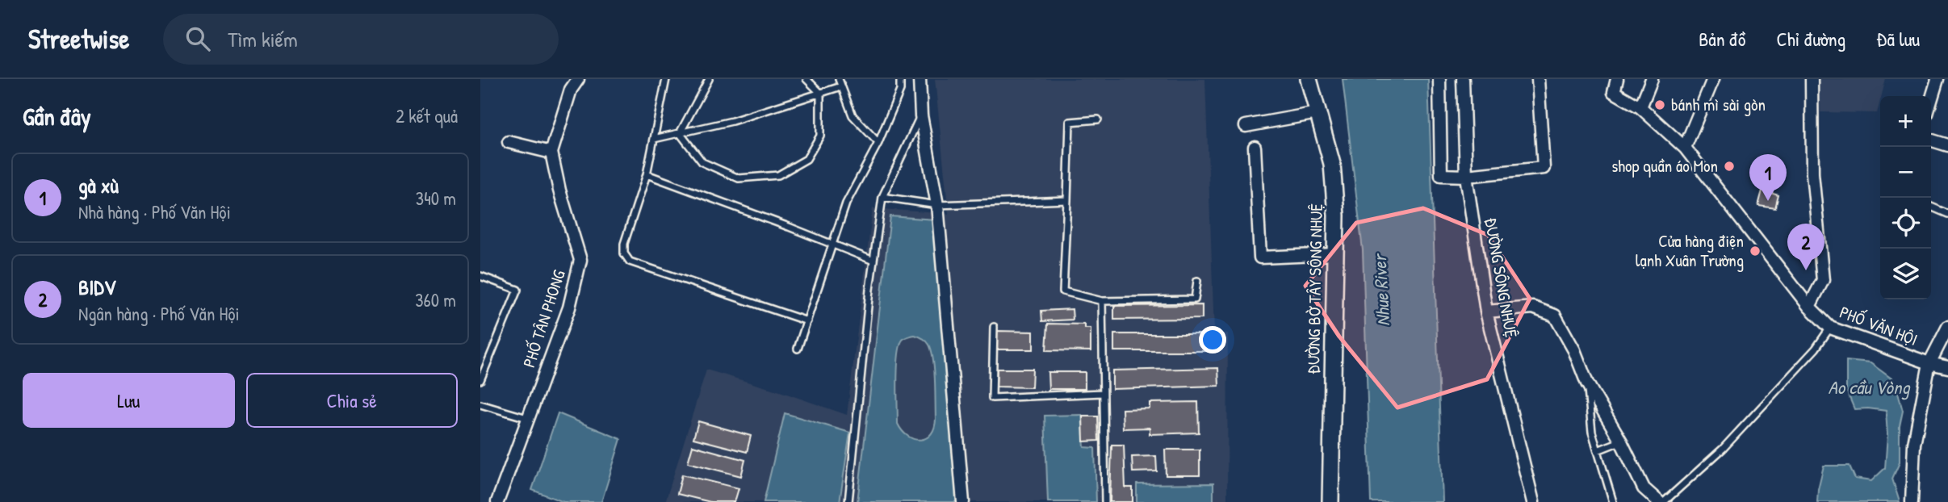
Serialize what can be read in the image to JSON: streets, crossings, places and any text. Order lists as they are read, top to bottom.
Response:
{
  "streets": {
    "street": [
      "ĐƯỜNG SÔNG NHUỆ",
      "ĐƯỜNG BỜ TÂY SÔNG NHUỆ",
      "PHỐ TÂN PHONG",
      "PHỐ VĂN HỘI"
    ]
  },
  "water": ["Nhue River", "Ao cầu Vòng"],
  "places": ["bánh mì sài gòn", "shop quần áo Mon", "Cửa hàng điện lạnh Xuân Trường"],
  "page": {
    "header": "Streetwise",
    "search": "Tìm kiếm",
    "nav": ["Bản đồ", "Chỉ đường", "Đã lưu"],
    "heading": ["Gần đây", "2 kết quả"],
    "map_buttons": ["+", "−"],
    "list": [
      {
        "mark": "1",
        "name": "gà xù",
        "note": "Nhà hàng · Phố Văn Hội",
        "value": "340 m"
      },
      {
        "mark": "2",
        "name": "BIDV",
        "note": "Ngân hàng · Phố Văn Hội",
        "value": "360 m"
      }
    ],
    "pins": ["1", "2"],
    "buttons": ["Lưu", "Chia sẻ"]
  }
}
